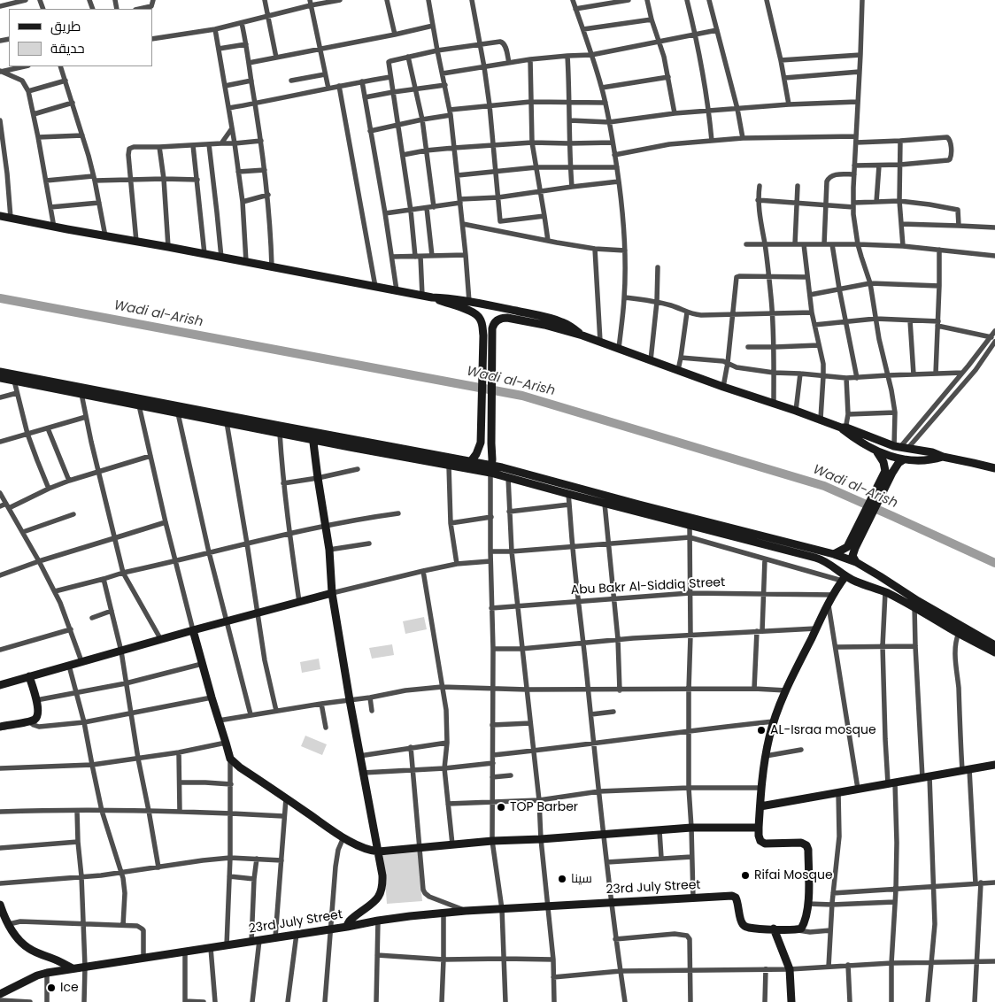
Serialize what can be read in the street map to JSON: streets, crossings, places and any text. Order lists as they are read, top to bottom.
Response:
{
  "streets": {
    "street": ["Abu Bakr Al-Siddiq Street", "23rd July Street"]
  },
  "water": ["Wadi al-Arish"],
  "places": [
    "AL-Israa mosque",
    "TOP Barber",
    "Rifai Mosque",
    "سينا",
    "Ice"
  ],
  "legend": ["طريق", "حديقة"]
}
